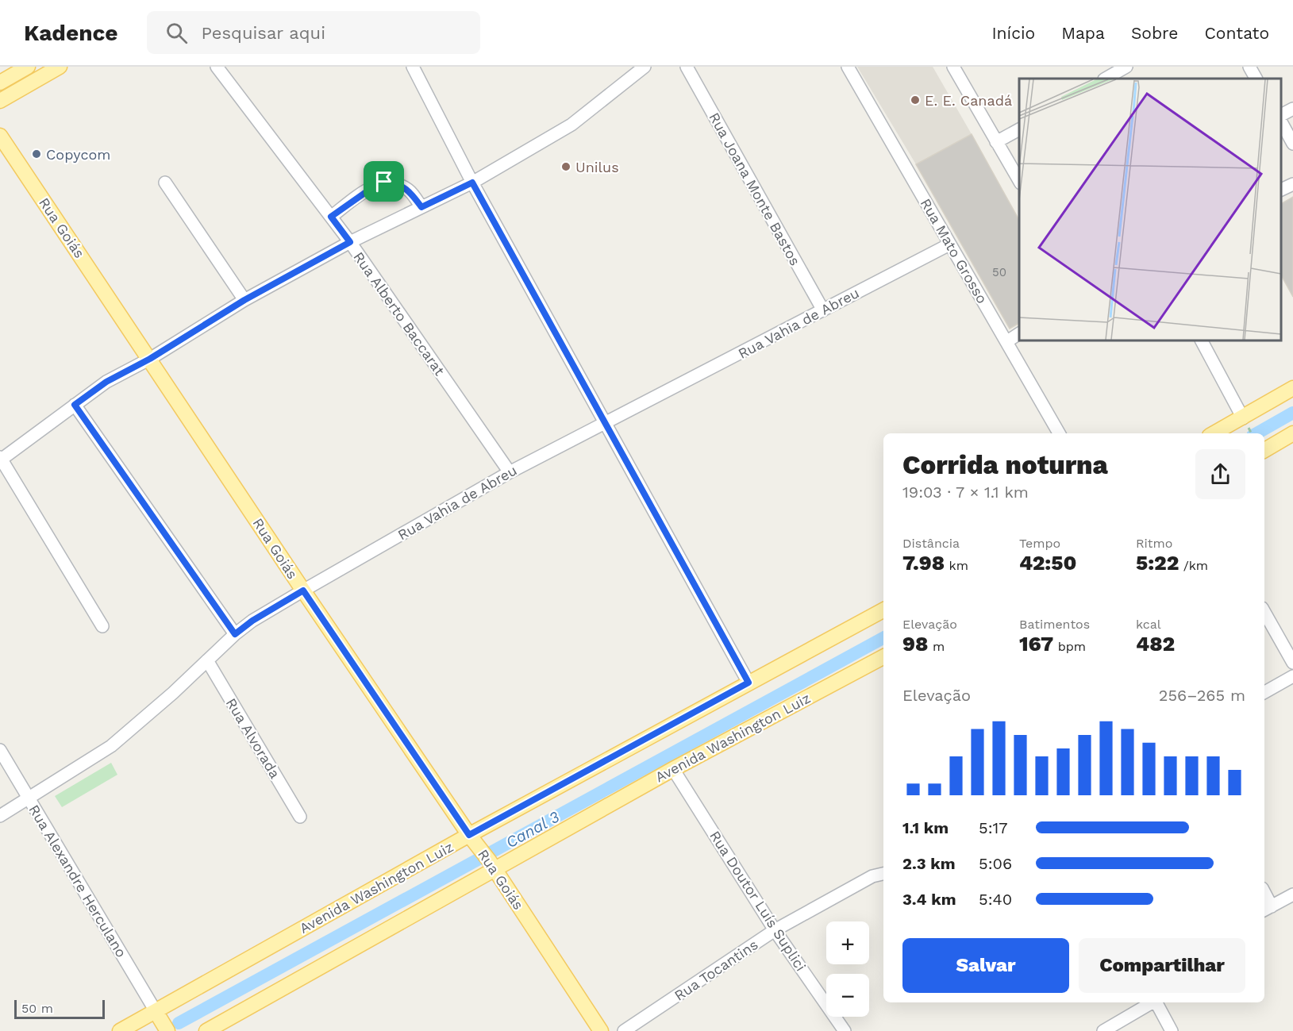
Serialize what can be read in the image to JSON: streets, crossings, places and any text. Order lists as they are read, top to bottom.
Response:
{
  "streets": {
    "main road": ["Rua Goiás", "Avenida Washington Luiz"],
    "street": [
      "Rua Joana Monte Bastos",
      "Rua Mato Grosso",
      "Rua Alberto Baccarat",
      "Rua Vahia de Abreu",
      "Rua Alvorada",
      "Rua Alexandre Herculano",
      "Rua Doutor Luís Suplici",
      "Rua Tocantins"
    ]
  },
  "crossings": [
    ["Rua Joana Monte Bastos", "Rua Vahia de Abreu"],
    ["Rua Goiás", "Rua Vahia de Abreu"],
    ["Rua Goiás", "Avenida Washington Luiz"],
    ["Rua Mato Grosso", "Rua Vahia de Abreu"],
    ["Rua Alberto Baccarat", "Rua Vahia de Abreu"],
    ["Rua Vahia de Abreu", "Rua Alvorada"],
    ["Rua Vahia de Abreu", "Rua Alexandre Herculano"],
    ["Avenida Washington Luiz", "Rua Alexandre Herculano"],
    ["Avenida Washington Luiz", "Rua Doutor Luís Suplici"],
    ["Rua Doutor Luís Suplici", "Rua Tocantins"]
  ],
  "water": ["Canal 3"],
  "places": ["E. E. Canadá", "Copycom", "Unilus"],
  "house_numbers": ["50"],
  "scale_bar": "50 m",
  "page": {
    "header": "Kadence",
    "search": "Pesquisar aqui",
    "nav": [
      "Início",
      "Mapa",
      "Sobre",
      "Contato"
    ],
    "heading": ["Corrida noturna", "19:03 · 7 × 1.1 km"],
    "stats": [
      ["Distância", "7.98 km"],
      ["Tempo", "42:50"],
      ["Ritmo", "5:22 /km"],
      ["Elevação", "98 m"],
      ["Batimentos", "167 bpm"],
      ["kcal", "482"]
    ],
    "chart": ["Elevação", "256–265 m"],
    "list": [
      {
        "name": "1.1 km",
        "note": "5:17"
      },
      {
        "name": "2.3 km",
        "note": "5:06"
      },
      {
        "name": "3.4 km",
        "note": "5:40"
      }
    ],
    "map_buttons": ["+", "−"],
    "buttons": ["Salvar", "Compartilhar"],
    "scale": "50 m"
  }
}
